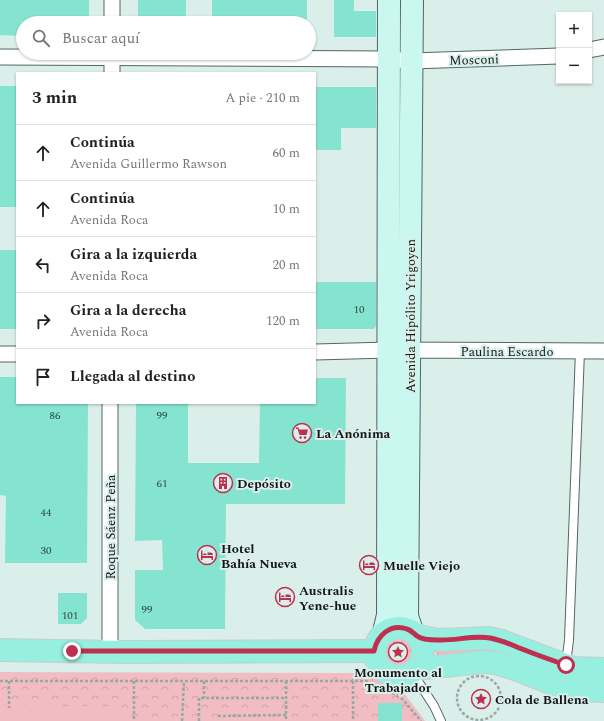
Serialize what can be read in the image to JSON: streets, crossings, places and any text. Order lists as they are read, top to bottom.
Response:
{
  "streets": {
    "main road": ["Avenida Hipólito Yrigoyen"],
    "street": ["Mosconi", "Paulina Escardo", "Roque Sáenz Peña"]
  },
  "crossings": [
    ["Mosconi", "Avenida Hipólito Yrigoyen"],
    ["Avenida Hipólito Yrigoyen", "Paulina Escardo"]
  ],
  "places": {
    "supermarket": ["La Anónima"],
    "building": ["Depósito"],
    "hotel": ["Hotel Bahía Nueva", "Muelle Viejo", "Australis Yene-hue"],
    "place": ["Monumento al Trabajador", "Cola de Ballena"]
  },
  "house_numbers": [
    "10",
    "86",
    "99",
    "61",
    "44",
    "30",
    "99",
    "101"
  ],
  "page": {
    "map_buttons": ["+", "−"],
    "search": "Buscar aquí",
    "heading": ["3 min", "A pie · 210 m"],
    "list": [
      ["Continúa", "Avenida Guillermo Rawson", "60 m"],
      ["Continúa", "Avenida Roca", "10 m"],
      ["Gira a la izquierda", "Avenida Roca", "20 m"],
      ["Gira a la derecha", "Avenida Roca", "120 m"],
      "Llegada al destino"
    ]
  }
}
